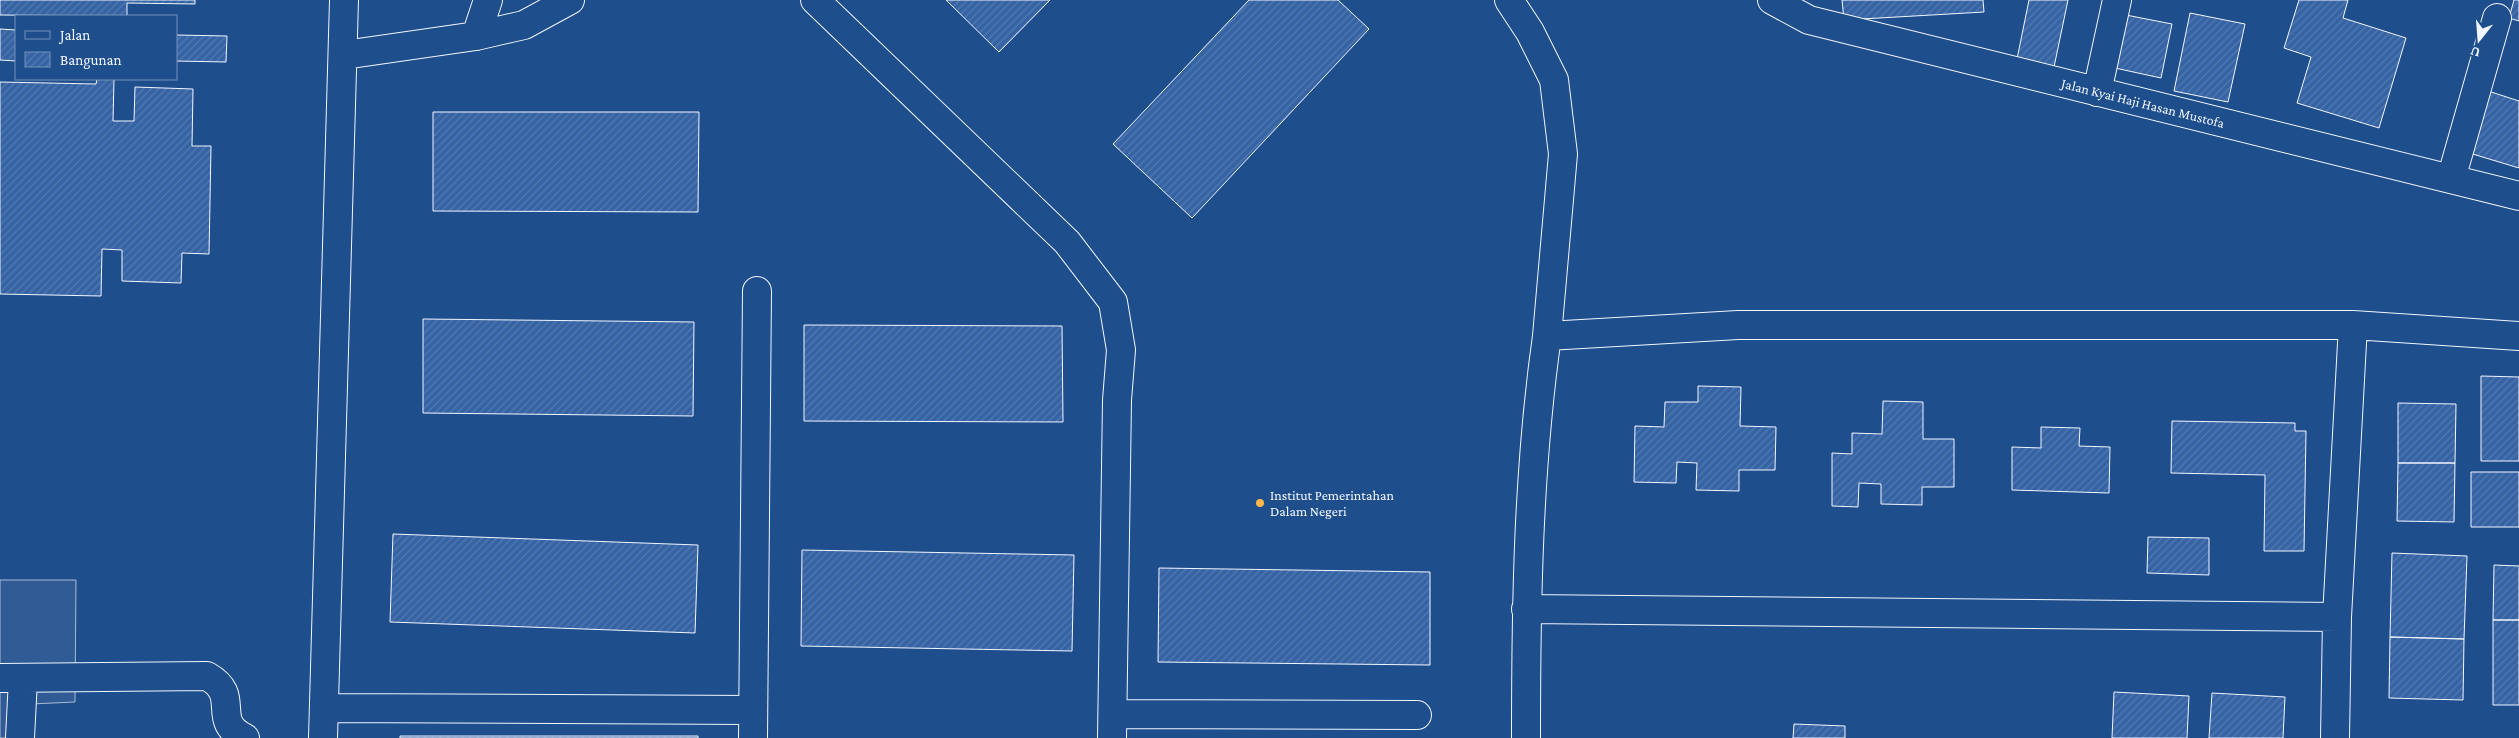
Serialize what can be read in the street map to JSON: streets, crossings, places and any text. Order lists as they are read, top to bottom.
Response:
{
  "streets": {
    "street": ["Jalan Kyai Haji Hasan Mustofa"]
  },
  "places": ["Institut Pemerintahan Dalam Negeri"],
  "legend": ["Jalan", "Bangunan"],
  "north": "bottom"
}
